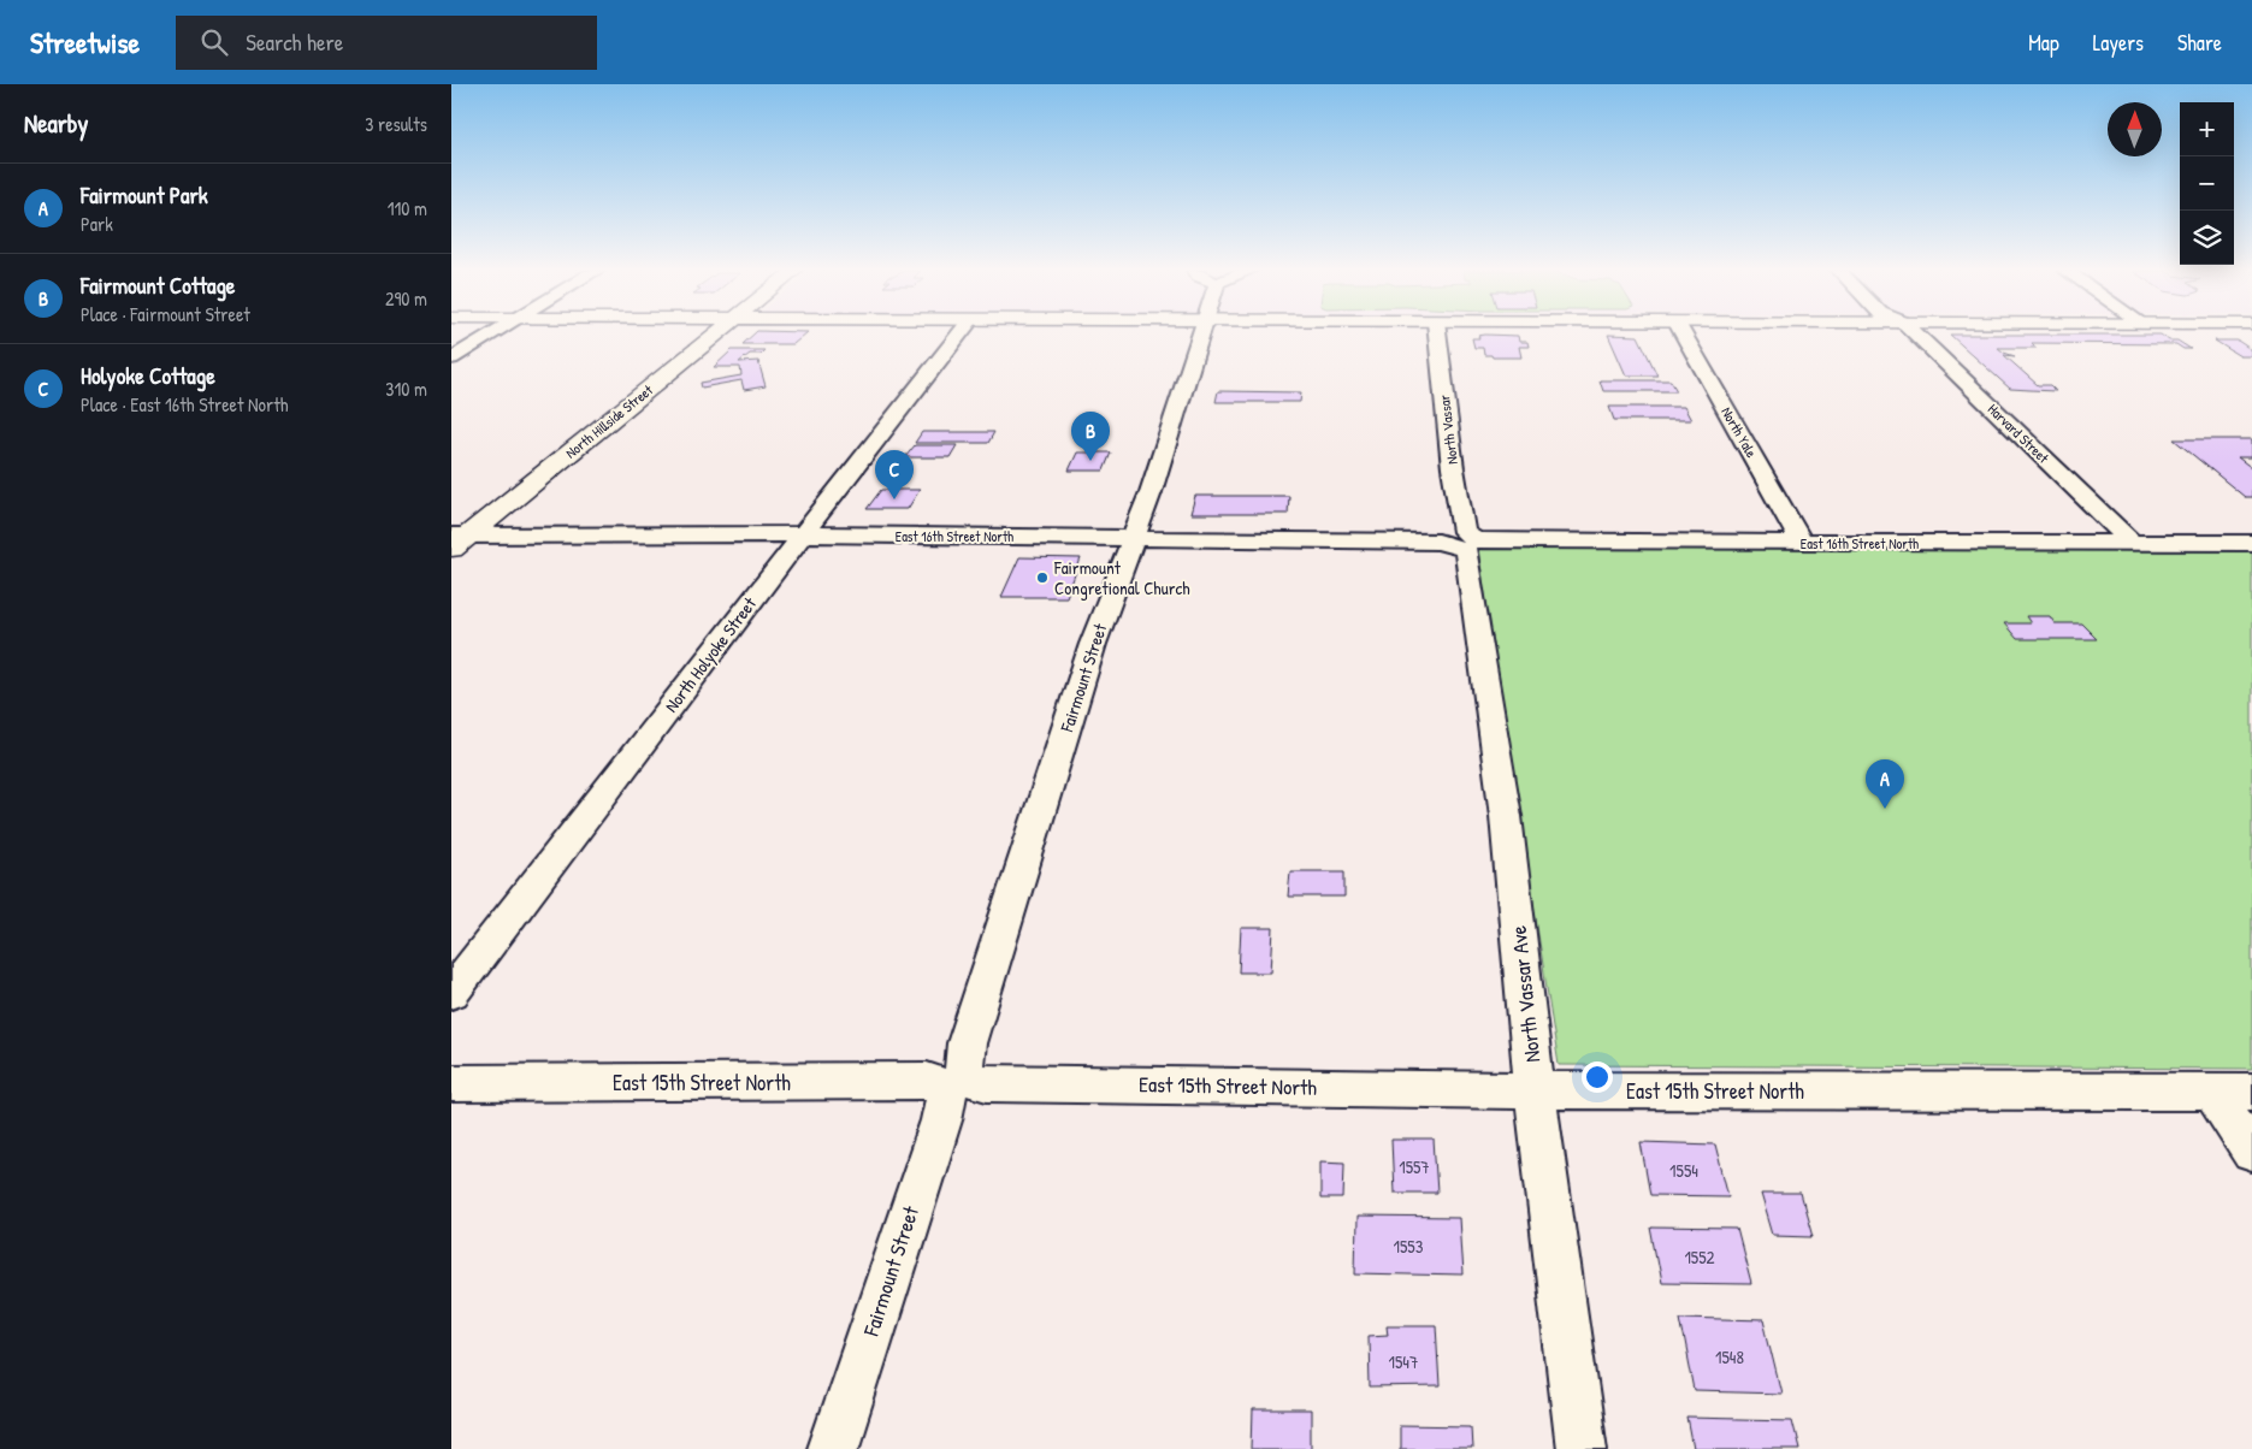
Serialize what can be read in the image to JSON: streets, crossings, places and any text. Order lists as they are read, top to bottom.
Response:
{
  "streets": {
    "street": [
      "North Hillside Street",
      "North Vassar",
      "North Yale",
      "Harvard Street",
      "East 16th Street North",
      "North Holyoke Street",
      "Fairmount Street",
      "North Vassar Ave",
      "East 15th Street North"
    ]
  },
  "crossings": [
    ["North Hillside Street", "East 16th Street North"],
    ["North Vassar", "East 16th Street North"],
    ["North Vassar", "North Vassar Ave"],
    ["North Yale", "East 16th Street North"],
    ["Harvard Street", "East 16th Street North"],
    ["East 16th Street North", "North Holyoke Street"],
    ["East 16th Street North", "Fairmount Street"],
    ["East 16th Street North", "North Vassar Ave"],
    ["Fairmount Street", "East 15th Street North"],
    ["North Vassar Ave", "East 15th Street North"]
  ],
  "places": ["Fairmount Congretional Church"],
  "house_numbers": [
    "1557",
    "1554",
    "1553",
    "1552",
    "1548",
    "1547"
  ],
  "north": "top",
  "page": {
    "header": "Streetwise",
    "search": "Search here",
    "nav": ["Map", "Layers", "Share"],
    "heading": ["Nearby", "3 results"],
    "map_buttons": ["+", "−"],
    "list": [
      {
        "mark": "A",
        "name": "Fairmount Park",
        "note": "Park",
        "value": "110 m"
      },
      {
        "mark": "B",
        "name": "Fairmount Cottage",
        "note": "Place · Fairmount Street",
        "value": "290 m"
      },
      {
        "mark": "C",
        "name": "Holyoke Cottage",
        "note": "Place · East 16th Street North",
        "value": "310 m"
      }
    ],
    "pins": ["B", "C", "A"]
  }
}
